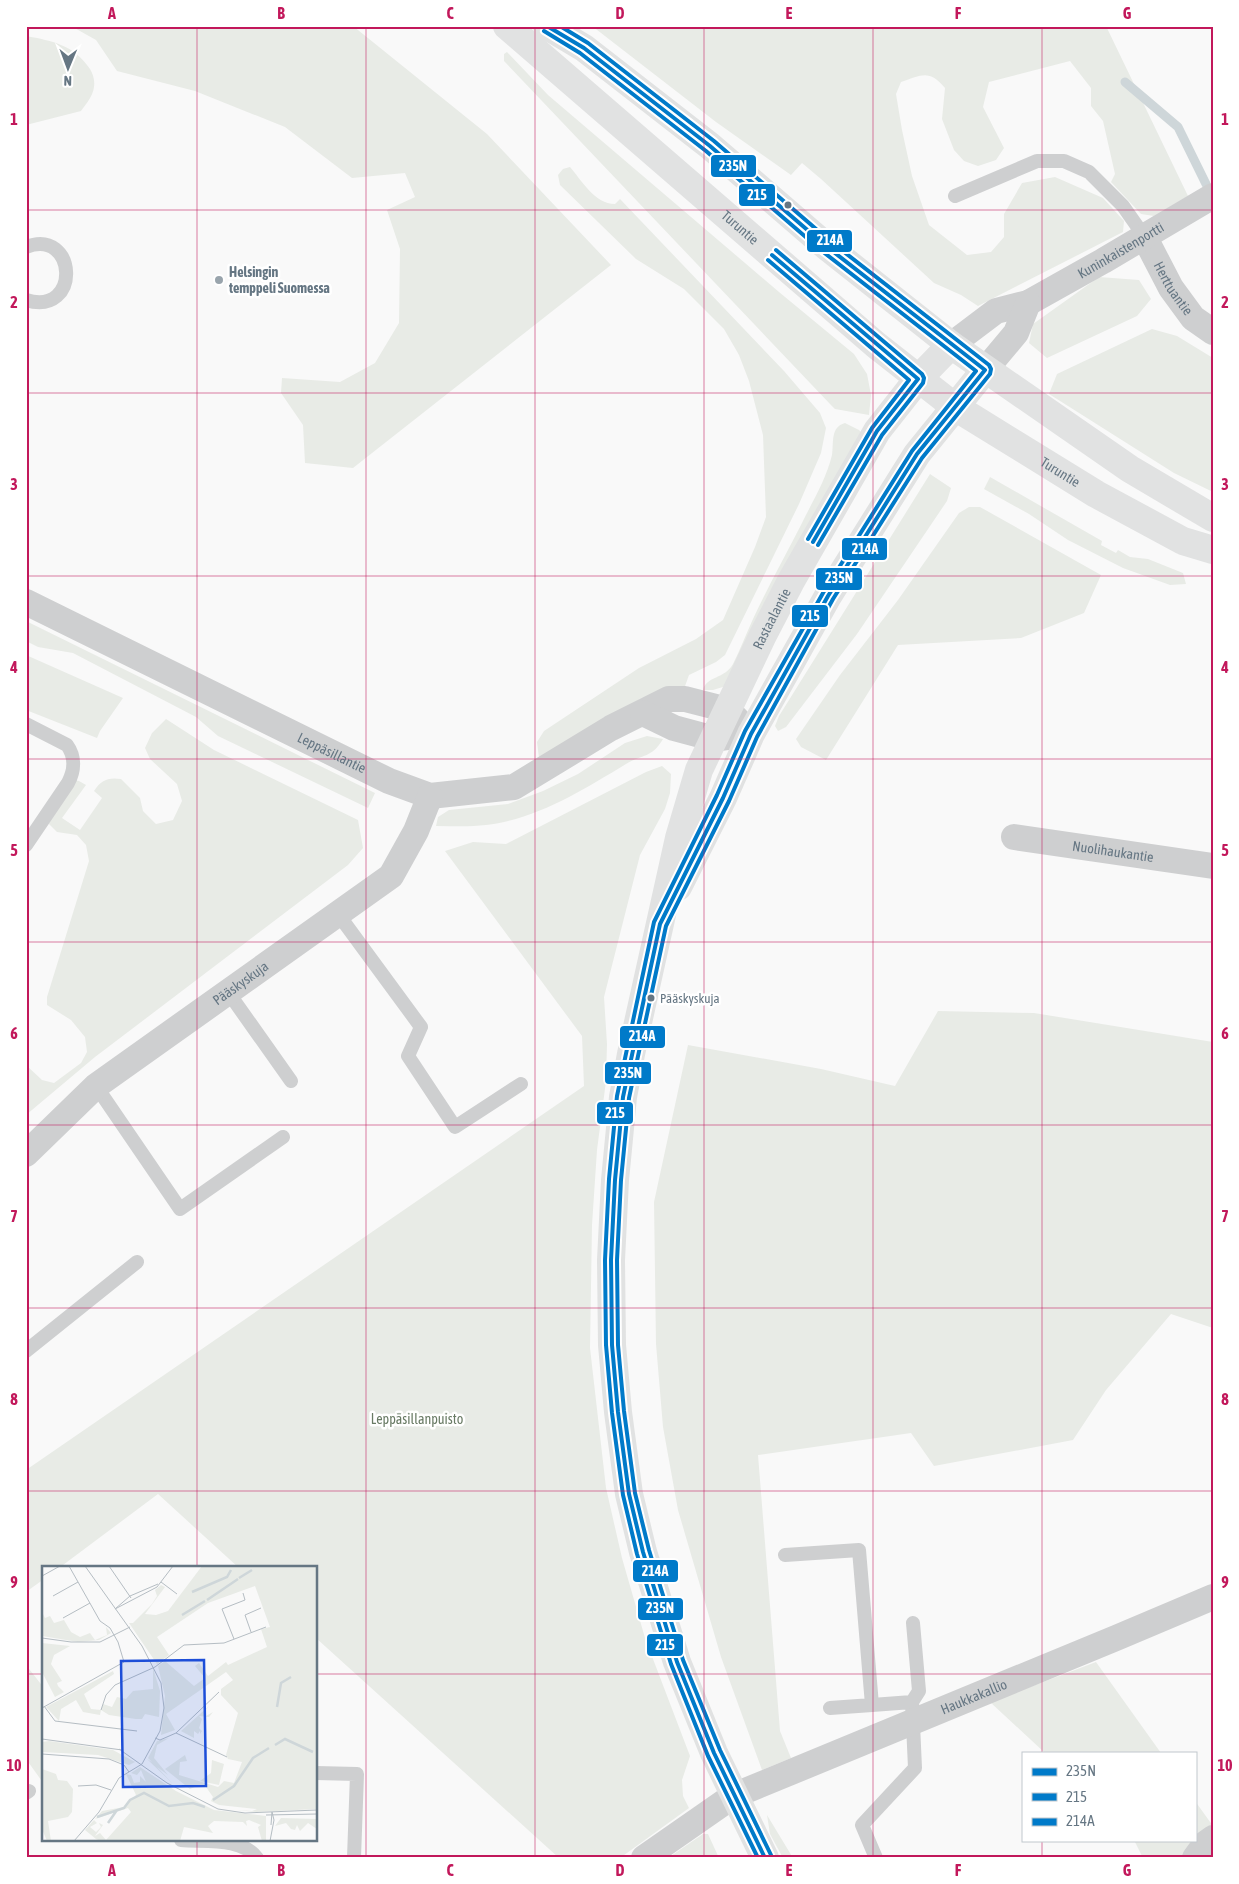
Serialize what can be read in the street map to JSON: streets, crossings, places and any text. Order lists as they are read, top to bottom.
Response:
{
  "streets": {
    "main road": ["Turuntie", "Rastaalantie"],
    "street": [
      "Kuninkaistenportti",
      "Herttuantie",
      "Leppäsillantie",
      "Nuolihaukantie",
      "Pääskyskuja",
      "Haukkakallio"
    ]
  },
  "crossings": [
    ["Turuntie", "Rastaalantie"],
    ["Kuninkaistenportti", "Herttuantie"],
    ["Kuninkaistenportti", "Rastaalantie"],
    ["Rastaalantie", "Leppäsillantie"],
    ["Rastaalantie", "Haukkakallio"],
    ["Leppäsillantie", "Pääskyskuja"]
  ],
  "parks": ["Leppäsillanpuisto"],
  "places": ["Helsingin temppeli Suomessa", "Pääskyskuja"],
  "lines": ["transit line 235N", "transit line 214A", "transit line 215"],
  "legend": ["235N", "215", "214A"],
  "north": "bottom",
  "grid": {
    "columns": [
      "A",
      "B",
      "C",
      "D",
      "E",
      "F",
      "G"
    ],
    "rows": [
      "1",
      "2",
      "3",
      "4",
      "5",
      "6",
      "7",
      "8",
      "9",
      "10"
    ]
  }
}
